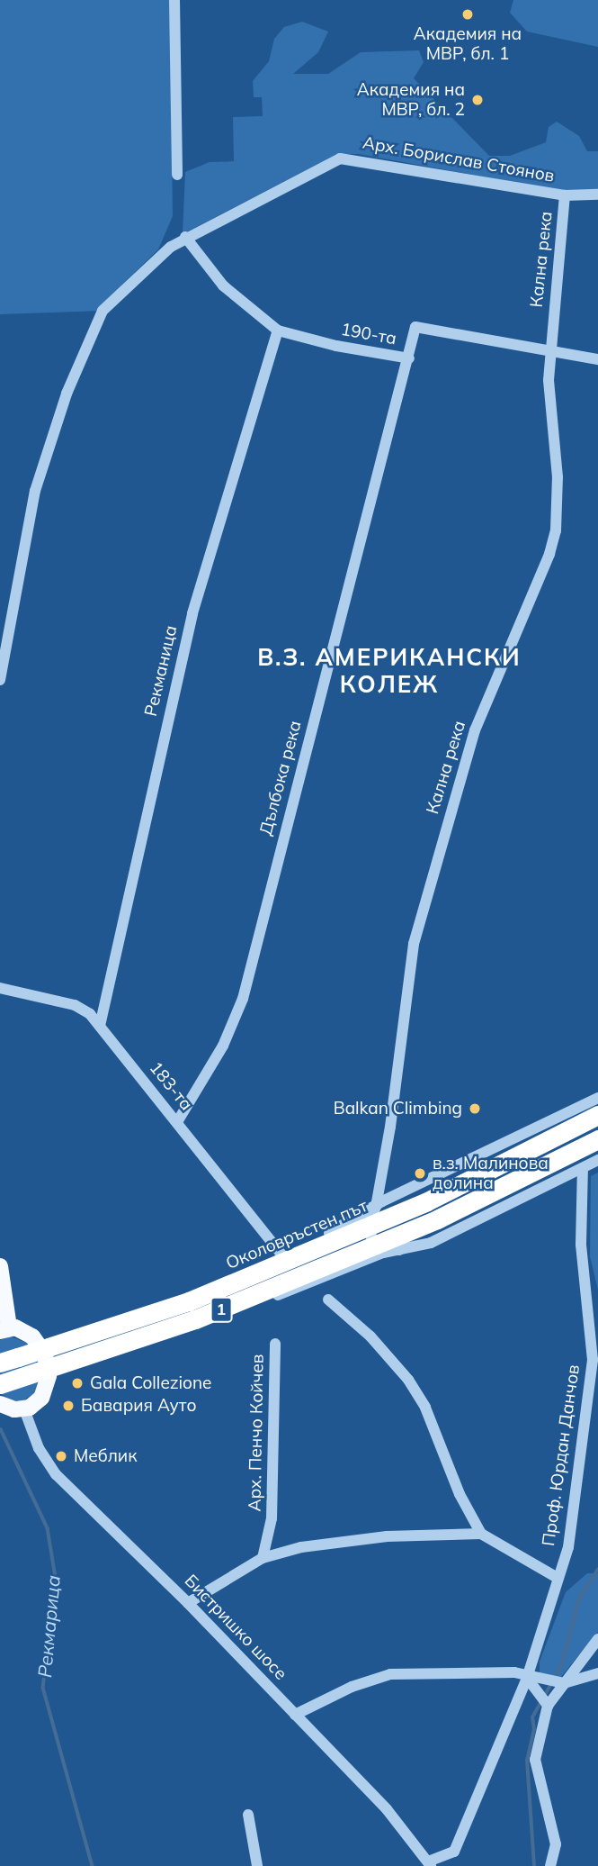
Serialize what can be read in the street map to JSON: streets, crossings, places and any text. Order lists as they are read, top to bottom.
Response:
{
  "streets": {
    "highway": ["Околовръстен път", "1"],
    "street": [
      "Арх. Борислав Стоянов",
      "Кална река",
      "190-та",
      "Рекманица",
      "Дълбока река",
      "183-та",
      "Арх. Пенчо Койчев",
      "Проф. Юрдан Данчов",
      "Бистришко шосе"
    ]
  },
  "crossings": [
    ["Арх. Борислав Стоянов", "Кална река"],
    ["Арх. Борислав Стоянов", "190-та"],
    ["Кална река", "190-та"],
    ["190-та", "Рекманица"],
    ["190-та", "Дълбока река"],
    ["Рекманица", "183-та"],
    ["Дълбока река", "183-та"],
    ["Проф. Юрдан Данчов", "Бистришко шосе"]
  ],
  "districts": ["В.З. АМЕРИКАНСКИ КОЛЕЖ"],
  "water": ["Рекмарица"],
  "places": [
    "Академия на МВР, бл. 1",
    "Академия на МВР, бл. 2",
    "Balkan Climbing",
    "в.з. Малинова долина",
    "Gala Collezione",
    "Бавария Ауто",
    "Меблик"
  ]
}
